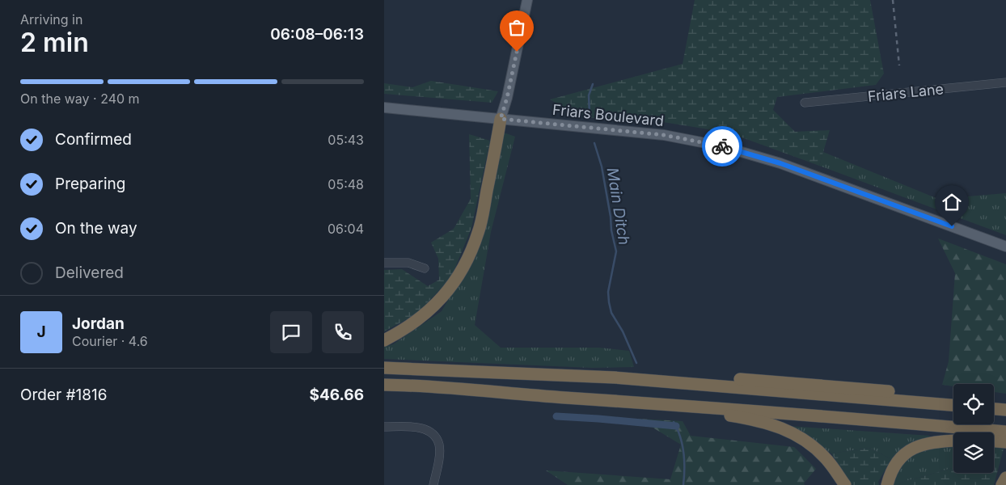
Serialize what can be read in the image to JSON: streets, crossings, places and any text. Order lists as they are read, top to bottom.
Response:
{
  "streets": {
    "main road": ["Friars Boulevard"],
    "street": ["Friars Lane"]
  },
  "water": ["Main Ditch"],
  "page": {
    "heading": ["2 min", "Arriving in", "06:08–06:13"],
    "panel": [
      "Jordan",
      "Courier · 4.6",
      "Order #1816",
      "$46.66"
    ],
    "bar": "On the way · 240 m",
    "list": [
      ["Confirmed", "05:43"],
      ["Preparing", "05:48"],
      ["On the way", "06:04"],
      "Delivered"
    ],
    "round": "J"
  }
}
